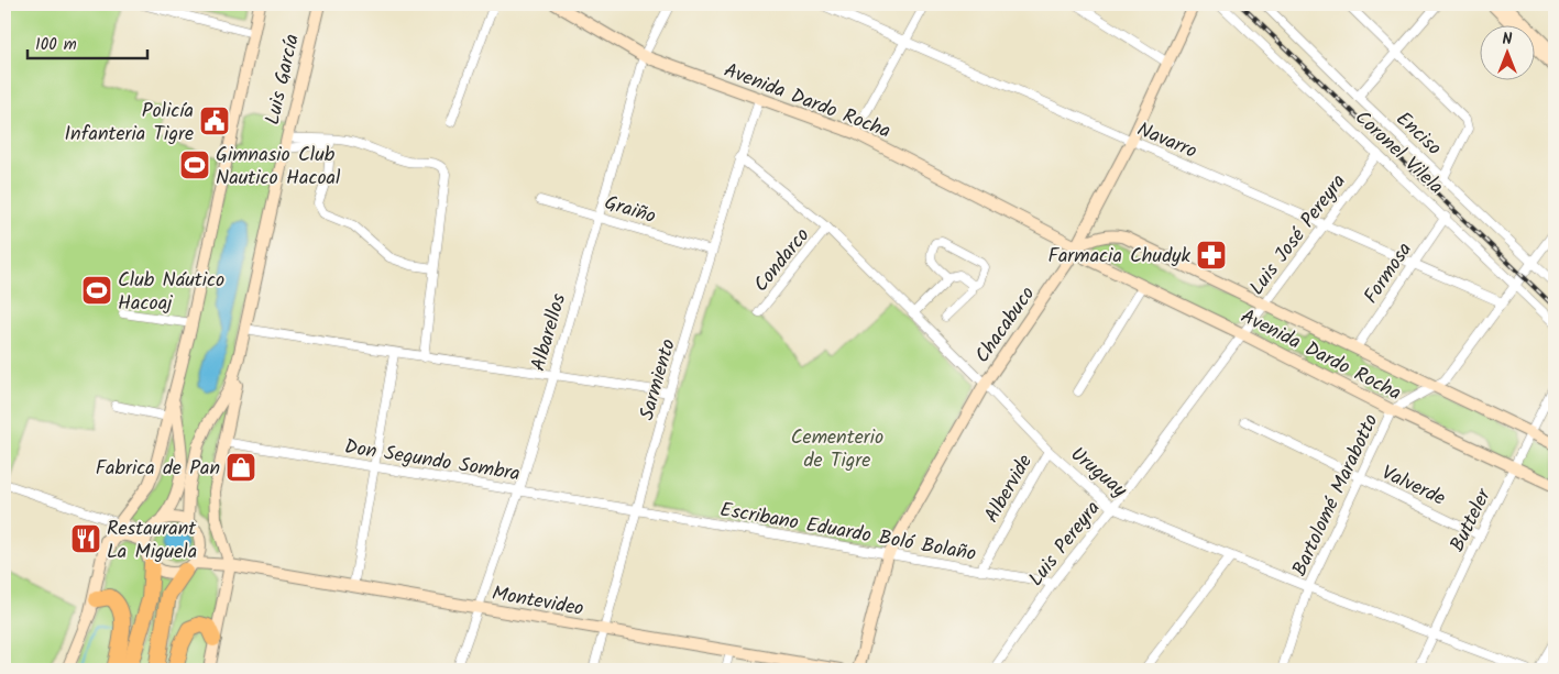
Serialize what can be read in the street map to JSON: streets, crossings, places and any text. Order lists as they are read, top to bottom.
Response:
{
  "streets": {
    "main road": [
      "Luis García",
      "Avenida Dardo Rocha",
      "Chacabuco",
      "Montevideo"
    ],
    "street": [
      "Enciso",
      "Navarro",
      "Coronel Vilela",
      "Graiño",
      "Luis José Pereyra",
      "Condarco",
      "Formosa",
      "Albarellos",
      "Sarmiento",
      "Don Segundo Sombra",
      "Uruguay",
      "Valverde",
      "Albervide",
      "Bartolomé Marabotto",
      "Butteler",
      "Escribano Eduardo Boló Bolaño",
      "Luis Pereyra"
    ]
  },
  "crossings": [
    ["Luis García", "Don Segundo Sombra"],
    ["Luis García", "Montevideo"],
    ["Avenida Dardo Rocha", "Luis José Pereyra"],
    ["Avenida Dardo Rocha", "Formosa"],
    ["Avenida Dardo Rocha", "Chacabuco"],
    ["Avenida Dardo Rocha", "Albarellos"],
    ["Avenida Dardo Rocha", "Sarmiento"],
    ["Avenida Dardo Rocha", "Bartolomé Marabotto"],
    ["Avenida Dardo Rocha", "Butteler"],
    ["Avenida Dardo Rocha", "Luis Pereyra"],
    ["Enciso", "Bartolomé Marabotto"],
    ["Navarro", "Luis José Pereyra"],
    ["Navarro", "Formosa"],
    ["Navarro", "Chacabuco"],
    ["Navarro", "Bartolomé Marabotto"],
    ["Coronel Vilela", "Luis José Pereyra"],
    ["Coronel Vilela", "Formosa"],
    ["Coronel Vilela", "Bartolomé Marabotto"],
    ["Graiño", "Albarellos"],
    ["Graiño", "Sarmiento"],
    ["Luis José Pereyra", "Luis Pereyra"],
    ["Condarco", "Uruguay"],
    ["Chacabuco", "Uruguay"],
    ["Chacabuco", "Escribano Eduardo Boló Bolaño"],
    ["Albarellos", "Don Segundo Sombra"],
    ["Albarellos", "Montevideo"],
    ["Sarmiento", "Don Segundo Sombra"],
    ["Sarmiento", "Uruguay"],
    ["Sarmiento", "Escribano Eduardo Boló Bolaño"],
    ["Sarmiento", "Montevideo"],
    ["Don Segundo Sombra", "Escribano Eduardo Boló Bolaño"],
    ["Uruguay", "Albervide"],
    ["Uruguay", "Bartolomé Marabotto"],
    ["Uruguay", "Butteler"],
    ["Uruguay", "Luis Pereyra"],
    ["Valverde", "Bartolomé Marabotto"],
    ["Valverde", "Butteler"],
    ["Albervide", "Escribano Eduardo Boló Bolaño"],
    ["Escribano Eduardo Boló Bolaño", "Luis Pereyra"]
  ],
  "parks": ["Cementerio de Tigre"],
  "places": {
    "public building": ["Policía Infanteria Tigre"],
    "sports": ["Gimnasio Club Nautico Hacoal", "Club Náutico Hacoaj"],
    "pharmacy": ["Farmacia Chudyk"],
    "shop": ["Fabrica de Pan"],
    "restaurant": ["Restaurant La Miguela"]
  },
  "scale_bar": "100 m",
  "north": "top"
}
